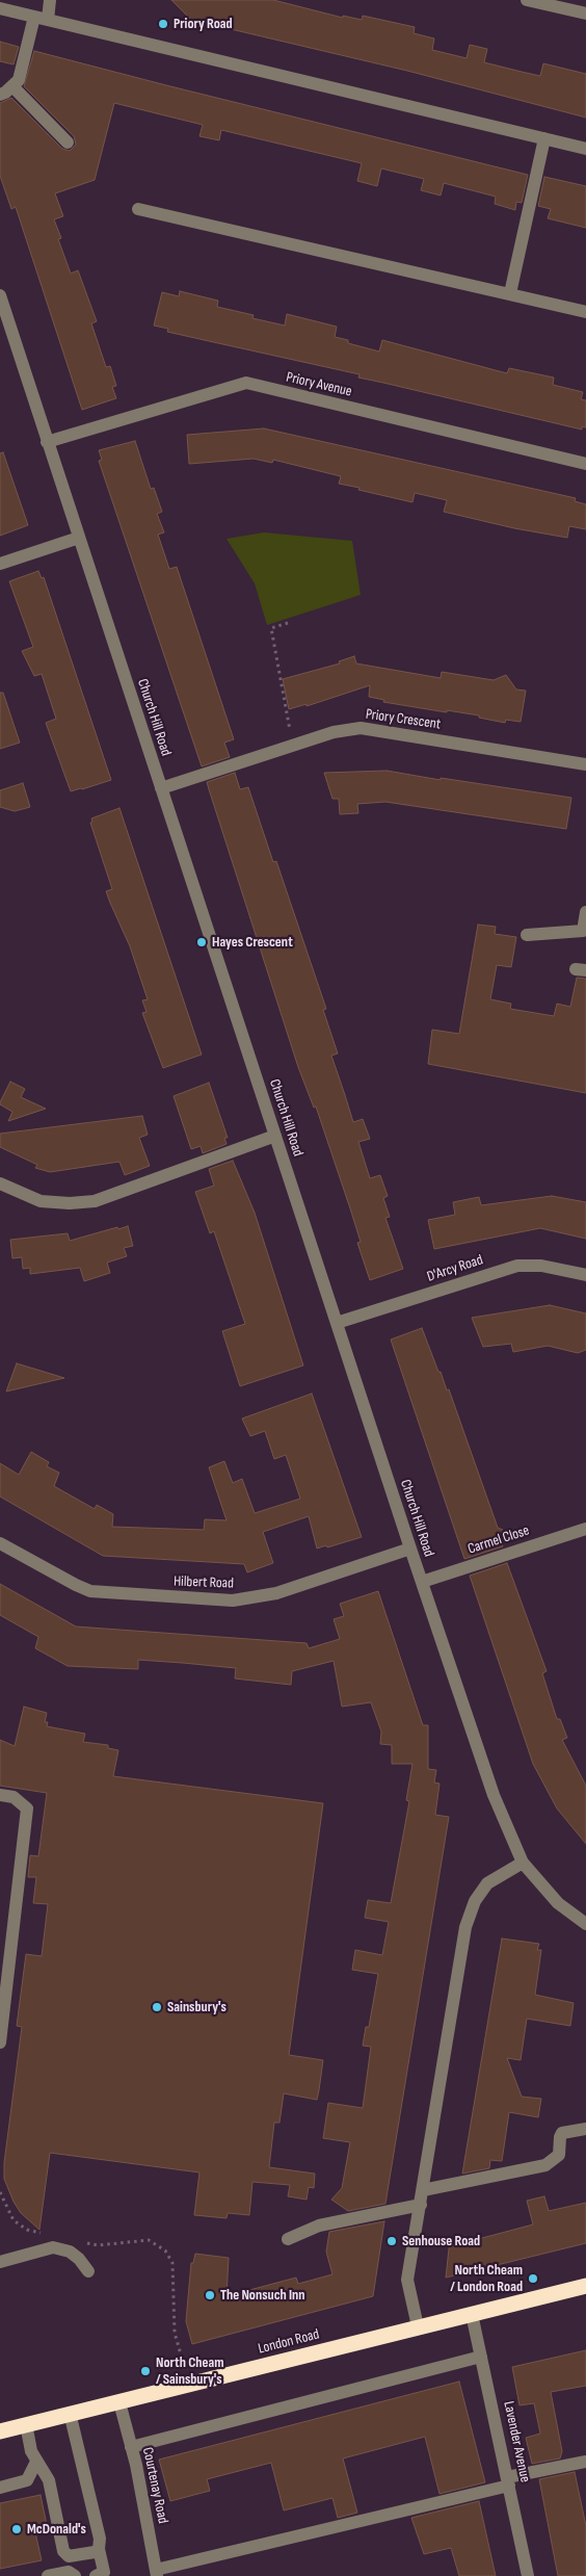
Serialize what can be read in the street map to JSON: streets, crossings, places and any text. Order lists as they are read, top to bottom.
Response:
{
  "streets": {
    "highway": ["London Road"],
    "street": [
      "Priory Avenue",
      "Church Hill Road",
      "Priory Crescent",
      "D'Arcy Road",
      "Carmel Close",
      "Hilbert Road",
      "Lavender Avenue",
      "Courtenay Road"
    ]
  },
  "crossings": [
    ["Priory Avenue", "Church Hill Road"],
    ["Church Hill Road", "Priory Crescent"],
    ["Church Hill Road", "D'Arcy Road"],
    ["Church Hill Road", "Carmel Close"],
    ["Church Hill Road", "Hilbert Road"],
    ["London Road", "Lavender Avenue"],
    ["London Road", "Courtenay Road"]
  ],
  "places": [
    "Priory Road",
    "Hayes Crescent",
    "Sainsbury's",
    "Senhouse Road",
    "North Cheam / London Road",
    "The Nonsuch Inn",
    "North Cheam / Sainsbury's",
    "McDonald's"
  ]
}
